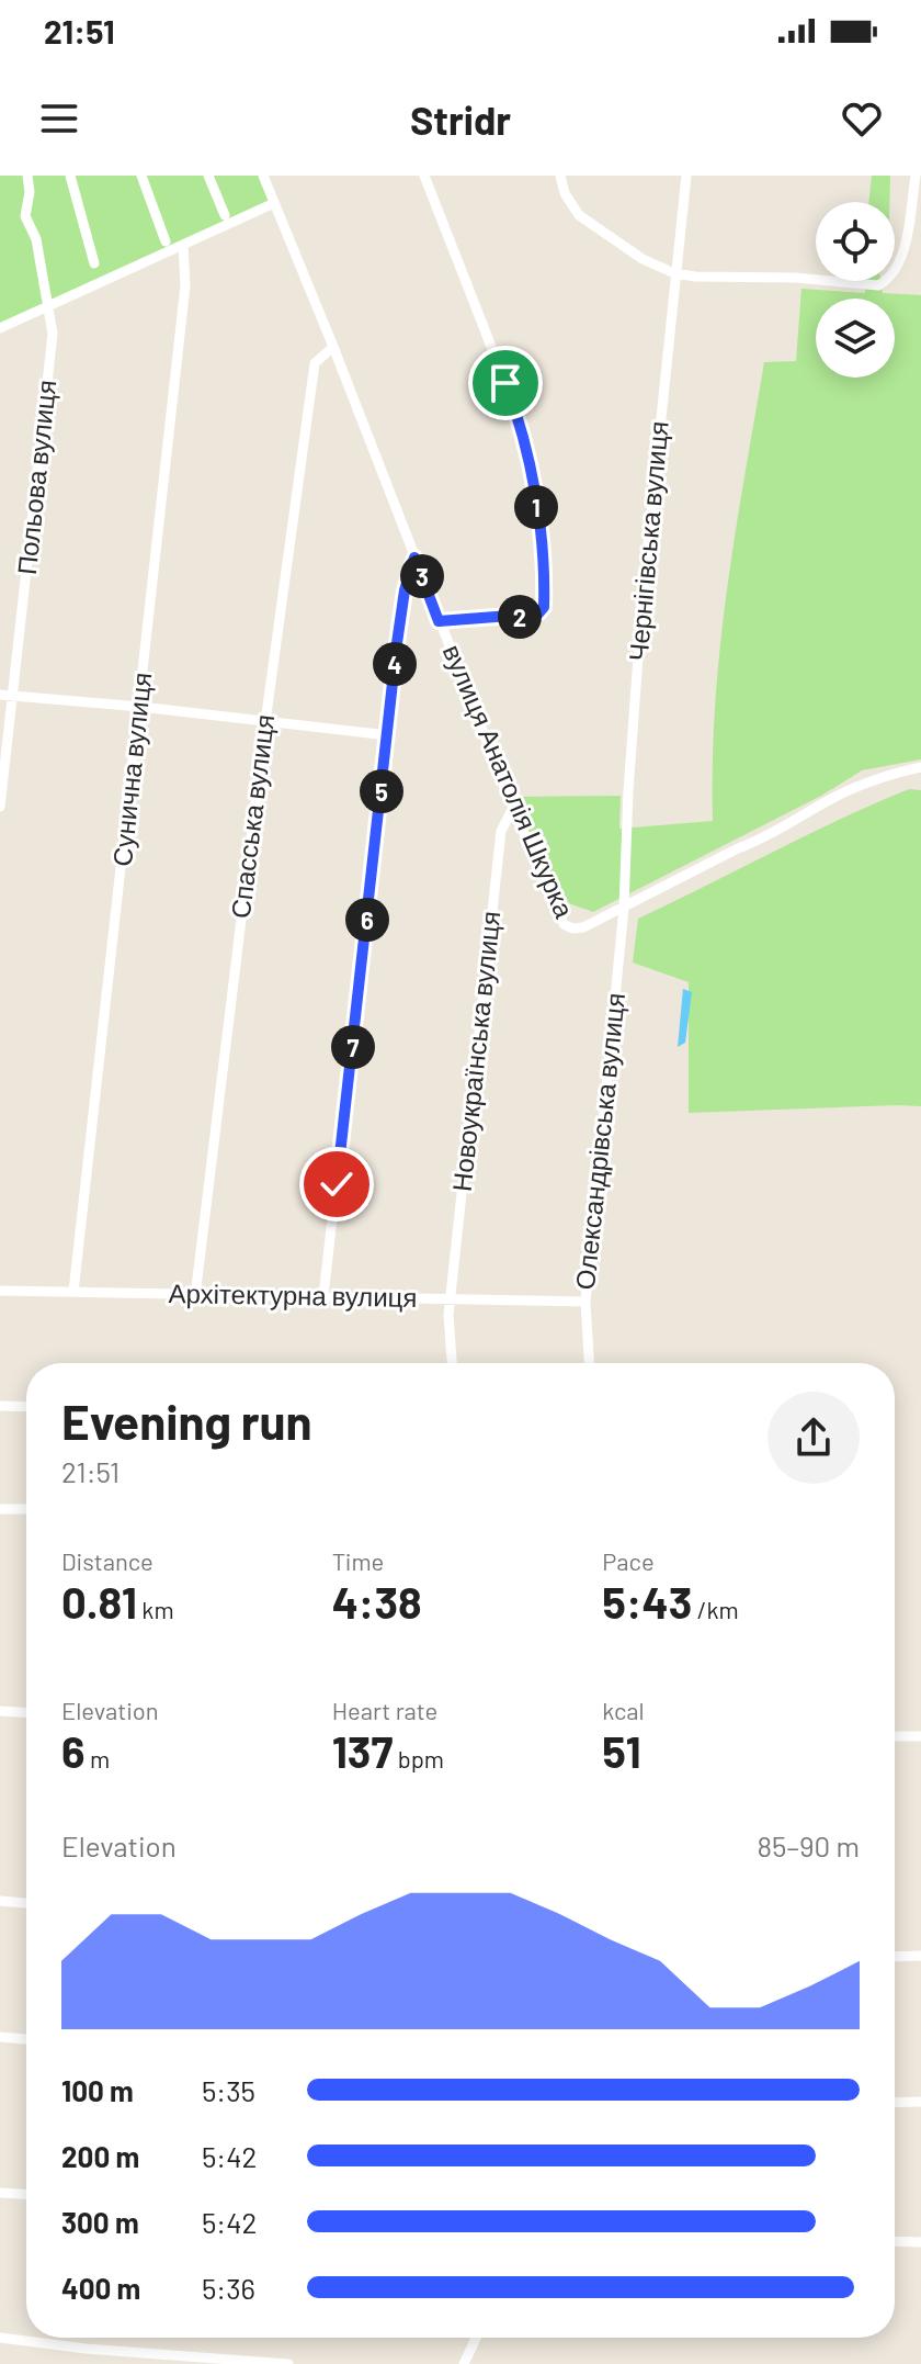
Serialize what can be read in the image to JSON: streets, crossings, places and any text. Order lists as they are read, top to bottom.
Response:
{
  "streets": {
    "street": [
      "Польова вулиця",
      "Чернігівська вулиця",
      "Сунична вулиця",
      "вулиця Анатолія Шкурка",
      "Спасська вулиця",
      "Новоукраїнська вулиця",
      "Олександрівська вулиця",
      "Архітектурна вулиця"
    ]
  },
  "crossings": [
    ["Чернігівська вулиця", "вулиця Анатолія Шкурка"],
    ["Чернігівська вулиця", "Олександрівська вулиця"],
    ["Сунична вулиця", "Архітектурна вулиця"],
    ["вулиця Анатолія Шкурка", "Спасська вулиця"],
    ["вулиця Анатолія Шкурка", "Новоукраїнська вулиця"],
    ["вулиця Анатолія Шкурка", "Олександрівська вулиця"],
    ["Спасська вулиця", "Архітектурна вулиця"],
    ["Новоукраїнська вулиця", "Архітектурна вулиця"],
    ["Олександрівська вулиця", "Архітектурна вулиця"]
  ],
  "page": {
    "status": "21:51",
    "header": "Stridr",
    "pins": [
      "1",
      "3",
      "2",
      "4",
      "5",
      "6",
      "7"
    ],
    "heading": ["Evening run", "21:51"],
    "stats": [
      ["Distance", "0.81 km"],
      ["Time", "4:38"],
      ["Pace", "5:43 /km"],
      ["Elevation", "6 m"],
      ["Heart rate", "137 bpm"],
      ["kcal", "51"]
    ],
    "chart": ["Elevation", "85–90 m"],
    "list": [
      {
        "name": "100 m",
        "note": "5:35"
      },
      {
        "name": "200 m",
        "note": "5:42"
      },
      {
        "name": "300 m",
        "note": "5:42"
      },
      {
        "name": "400 m",
        "note": "5:36"
      }
    ]
  }
}
